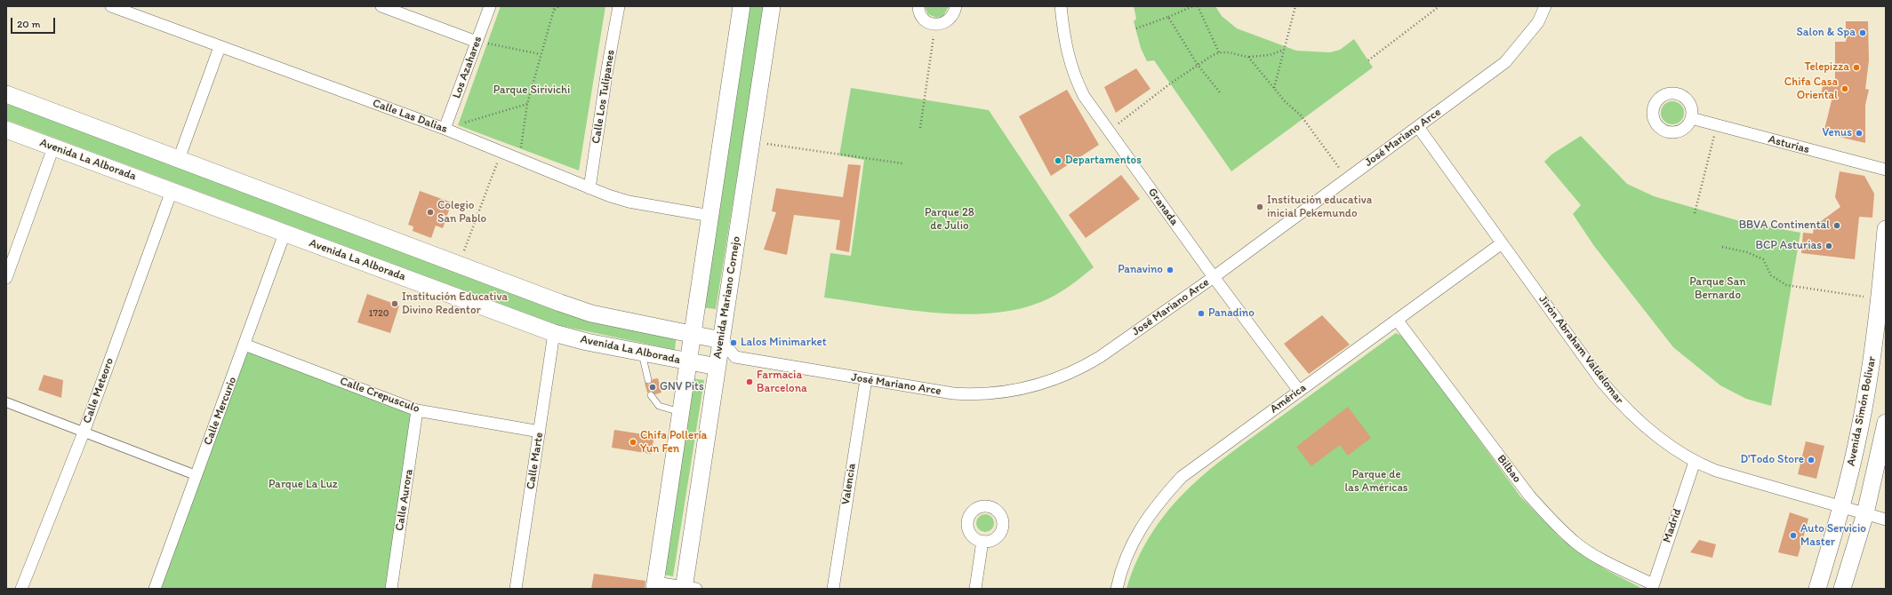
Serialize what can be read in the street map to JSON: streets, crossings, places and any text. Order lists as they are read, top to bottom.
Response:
{
  "streets": {
    "main road": ["Avenida La Alborada", "Avenida Mariano Cornejo", "Avenida Simón Bolivar"],
    "street": [
      "Los Azahares",
      "Calle Los Tulipanes",
      "Calle Las Dalias",
      "José Mariano Arce",
      "Asturias",
      "Granada",
      "Jirón Abraham Valdelomar",
      "Calle Meteoro",
      "Calle Crepusculo",
      "América",
      "Calle Mercurio",
      "Calle Marte",
      "Bilbao",
      "Valencia",
      "Calle Aurora",
      "Madrid"
    ]
  },
  "crossings": [
    ["Los Azahares", "Calle Las Dalias"],
    ["Calle Los Tulipanes", "Calle Las Dalias"],
    ["José Mariano Arce", "Granada"],
    ["José Mariano Arce", "Jirón Abraham Valdelomar"],
    ["José Mariano Arce", "Valencia"],
    ["Avenida La Alborada", "Avenida Mariano Cornejo"],
    ["Avenida La Alborada", "Calle Meteoro"],
    ["Avenida La Alborada", "Calle Mercurio"],
    ["Avenida La Alborada", "Calle Marte"],
    ["Granada", "América"],
    ["Jirón Abraham Valdelomar", "América"],
    ["Jirón Abraham Valdelomar", "Avenida Simón Bolivar"],
    ["Jirón Abraham Valdelomar", "Madrid"],
    ["Calle Crepusculo", "Calle Mercurio"],
    ["Calle Crepusculo", "Calle Marte"],
    ["Calle Crepusculo", "Calle Aurora"],
    ["América", "Bilbao"],
    ["Bilbao", "Madrid"]
  ],
  "parks": [
    "Parque Sirivichi",
    "Parque 28 de Julio",
    "Parque San Bernardo",
    "Parque de las Américas",
    "Parque La Luz"
  ],
  "places": [
    "Salon & Spa",
    "Telepizza",
    "Chifa Casa Oriental",
    "Venus",
    "Departamentos",
    "Institución educativa inicial Pekemundo",
    "Colegio San Pablo",
    "BBVA Continental",
    "BCP Asturias",
    "Panavino",
    "Institución Educativa Divino Redentor",
    "Panadino",
    "Lalos Minimarket",
    "Farmacia Barcelona",
    "GNV Pits",
    "Chifa Pollería Yun Fen",
    "D'Todo Store",
    "Auto Servicio Master"
  ],
  "house_numbers": ["1720"],
  "scale_bar": "20 m"
}
